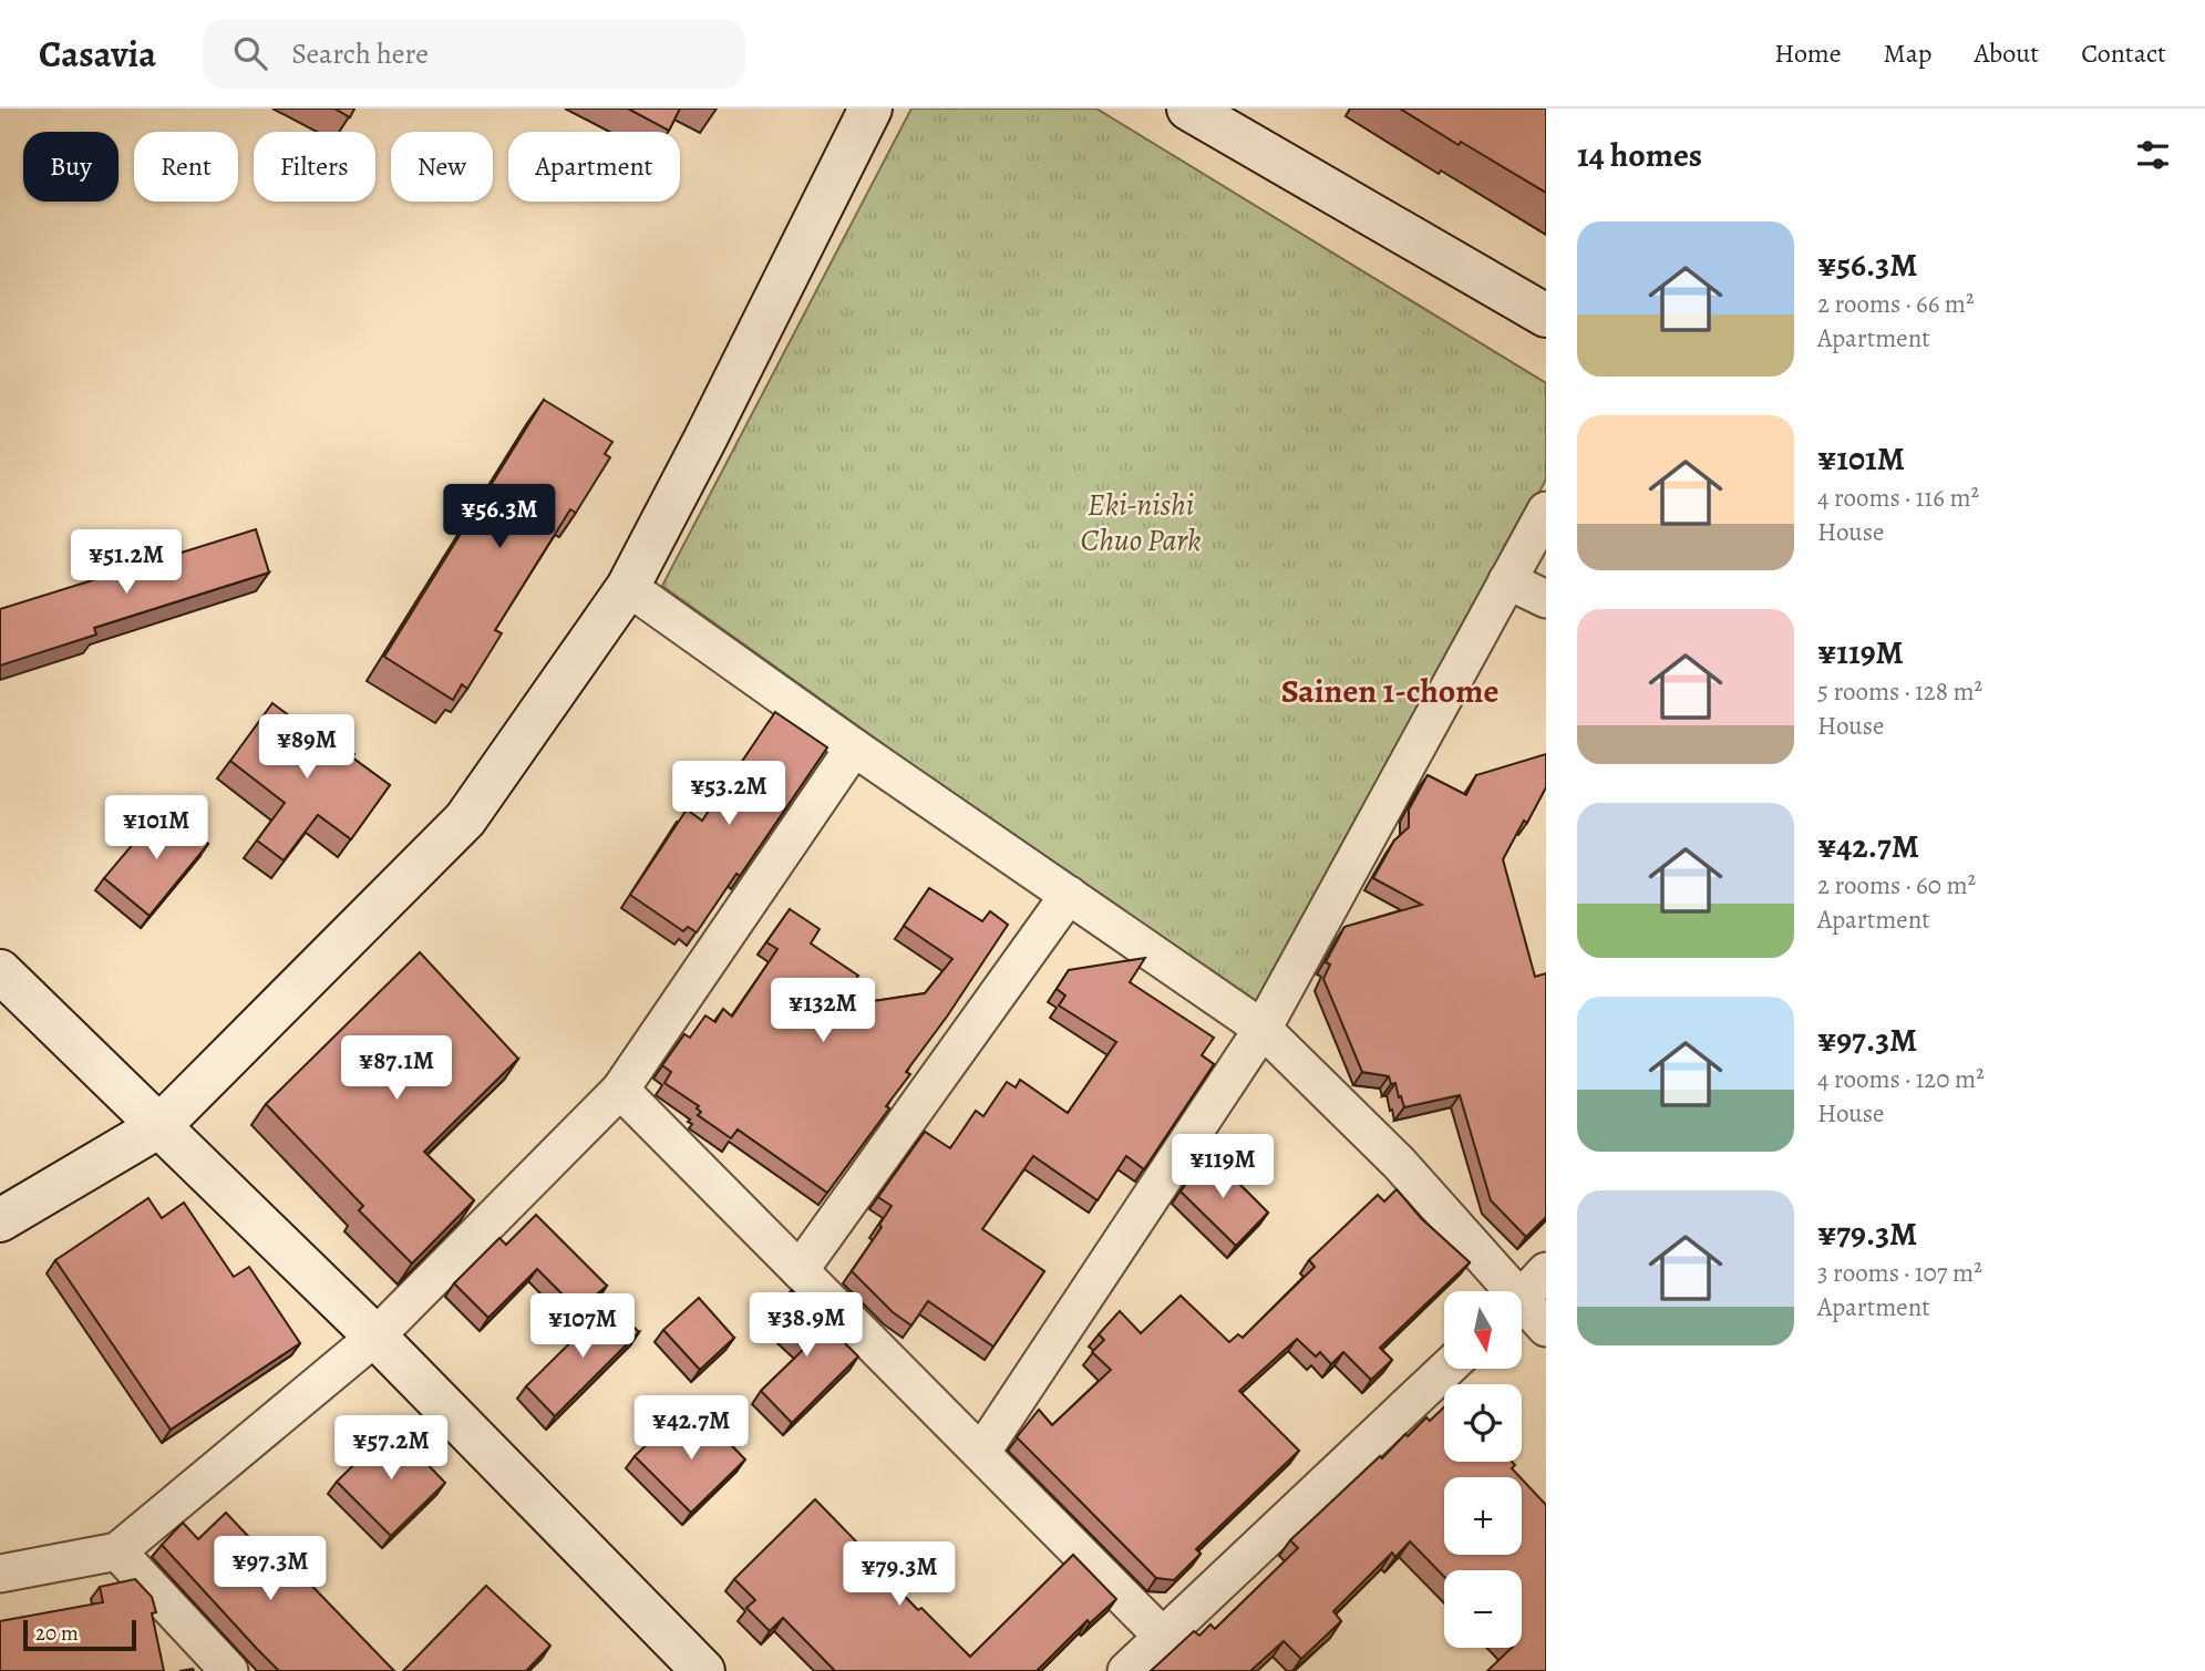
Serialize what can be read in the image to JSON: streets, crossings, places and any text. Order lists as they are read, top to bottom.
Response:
{
  "districts": ["Sainen 1-chome"],
  "parks": ["Eki-nishi Chuo Park"],
  "scale_bar": "20 m",
  "north": "bottom",
  "page": {
    "header": "Casavia",
    "search": "Search here",
    "nav": [
      "Home",
      "Map",
      "About",
      "Contact"
    ],
    "heading": "14 homes",
    "chip": [
      "Buy",
      "Rent",
      "Filters",
      "New",
      "Apartment"
    ],
    "list": [
      {
        "name": "¥56.3M",
        "note": "2 rooms · 66 m² · Apartment"
      },
      {
        "name": "¥101M",
        "note": "4 rooms · 116 m² · House"
      },
      {
        "name": "¥119M",
        "note": "5 rooms · 128 m² · House"
      },
      {
        "name": "¥42.7M",
        "note": "2 rooms · 60 m² · Apartment"
      },
      {
        "name": "¥97.3M",
        "note": "4 rooms · 120 m² · House"
      },
      {
        "name": "¥79.3M",
        "note": "3 rooms · 107 m² · Apartment"
      }
    ],
    "price": [
      "¥56.3M",
      "¥51.2M",
      "¥89M",
      "¥53.2M",
      "¥101M",
      "¥132M",
      "¥87.1M",
      "¥119M",
      "¥38.9M",
      "¥107M",
      "¥42.7M",
      "¥57.2M",
      "¥97.3M",
      "¥79.3M"
    ],
    "map_buttons": ["+", "−"],
    "scale": "20 m"
  }
}
